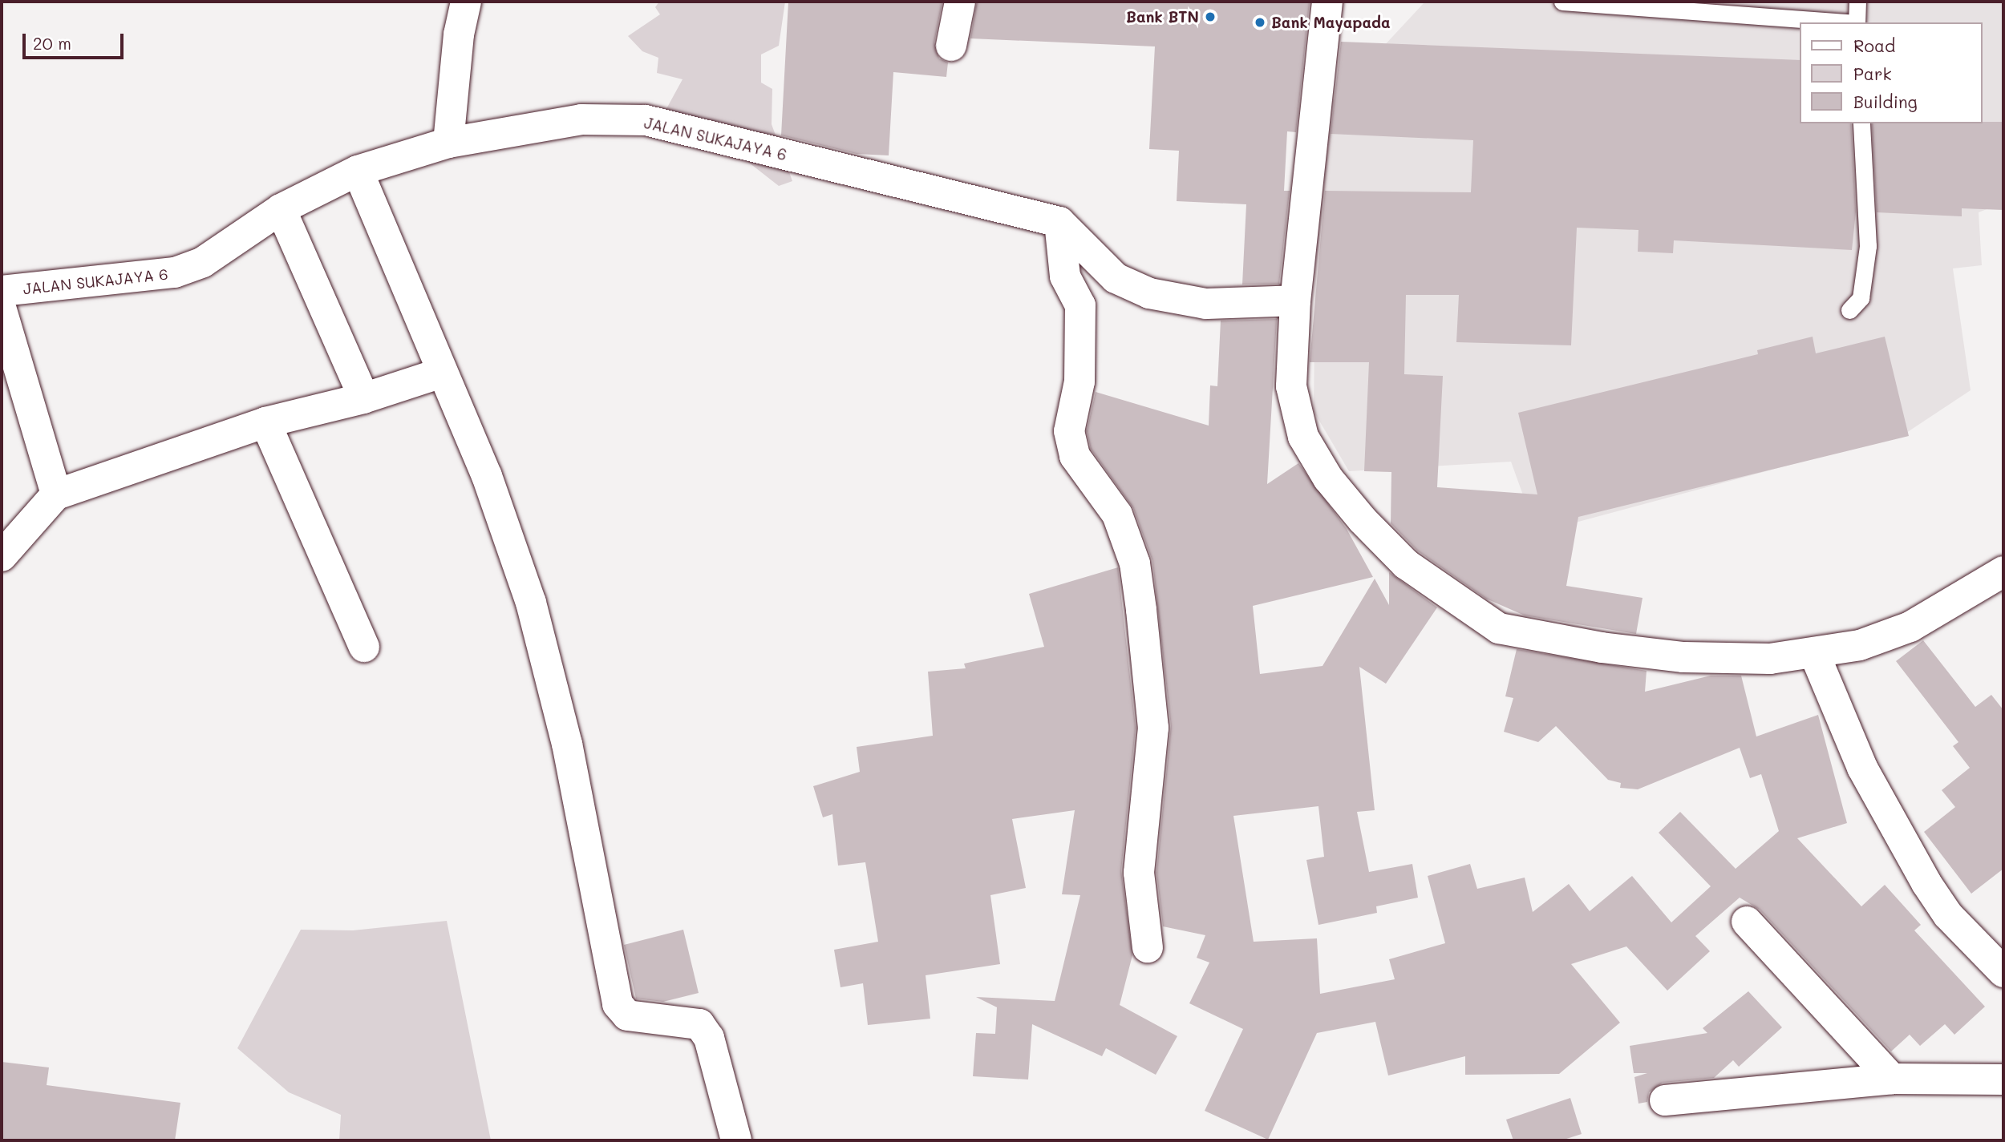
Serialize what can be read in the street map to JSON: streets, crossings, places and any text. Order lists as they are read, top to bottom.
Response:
{
  "streets": {
    "street": ["JALAN SUKAJAYA 6"]
  },
  "places": ["Bank BTN", "Bank Mayapada"],
  "legend": ["Road", "Park", "Building"],
  "scale_bar": "20 m"
}
